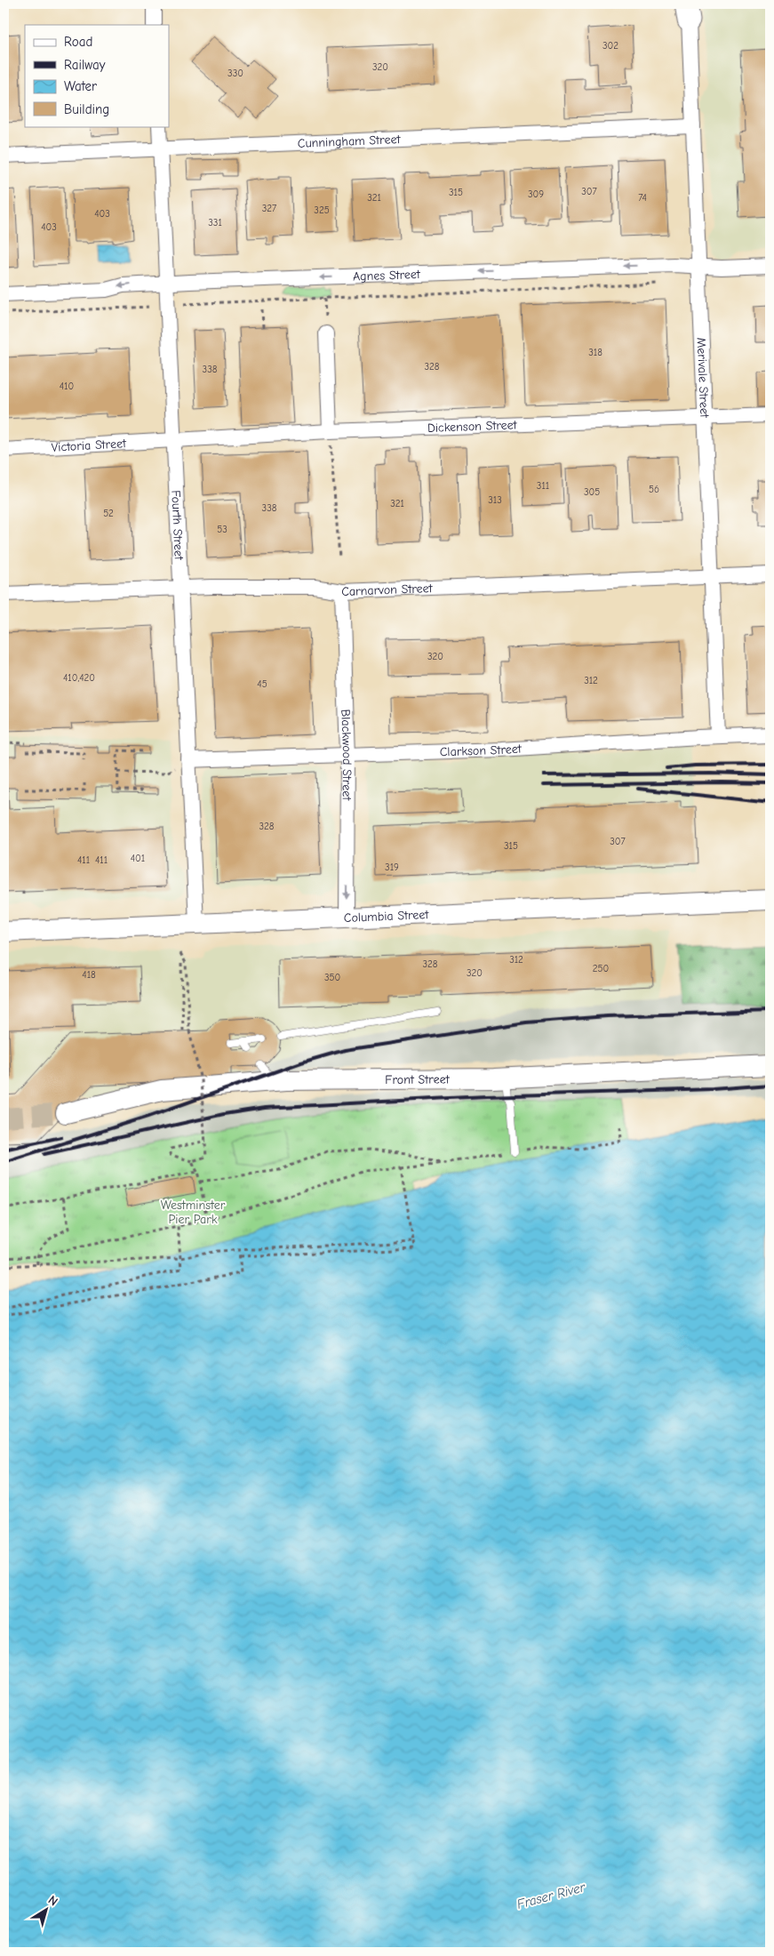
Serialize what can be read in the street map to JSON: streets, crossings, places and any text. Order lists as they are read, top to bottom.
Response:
{
  "streets": {
    "street": [
      "Cunningham Street",
      "Agnes Street",
      "Merivale Street",
      "Dickenson Street",
      "Victoria Street",
      "Fourth Street",
      "Carnarvon Street",
      "Clarkson Street",
      "Blackwood Street",
      "Columbia Street",
      "Front Street"
    ]
  },
  "crossings": [
    ["Cunningham Street", "Merivale Street"],
    ["Cunningham Street", "Fourth Street"],
    ["Agnes Street", "Merivale Street"],
    ["Agnes Street", "Fourth Street"],
    ["Merivale Street", "Dickenson Street"],
    ["Merivale Street", "Carnarvon Street"],
    ["Merivale Street", "Clarkson Street"],
    ["Dickenson Street", "Victoria Street"],
    ["Dickenson Street", "Fourth Street"],
    ["Victoria Street", "Fourth Street"],
    ["Fourth Street", "Carnarvon Street"],
    ["Fourth Street", "Clarkson Street"],
    ["Fourth Street", "Columbia Street"],
    ["Carnarvon Street", "Blackwood Street"],
    ["Clarkson Street", "Blackwood Street"],
    ["Blackwood Street", "Columbia Street"]
  ],
  "one_way": ["Agnes Street", "Blackwood Street"],
  "water": ["Fraser River"],
  "parks": ["Westminster Pier Park"],
  "house_numbers": [
    "302",
    "320",
    "330",
    "307",
    "315",
    "309",
    "321",
    "74",
    "327",
    "325",
    "403",
    "331",
    "403",
    "318",
    "328",
    "338",
    "410",
    "311",
    "56",
    "305",
    "313",
    "321",
    "338",
    "52",
    "53",
    "320",
    "410,420",
    "312",
    "45",
    "328",
    "307",
    "315",
    "401",
    "411",
    "411",
    "319",
    "312",
    "328",
    "250",
    "320",
    "418",
    "350"
  ],
  "legend": [
    "Road",
    "Railway",
    "Water",
    "Building"
  ],
  "north": "top right"
}
